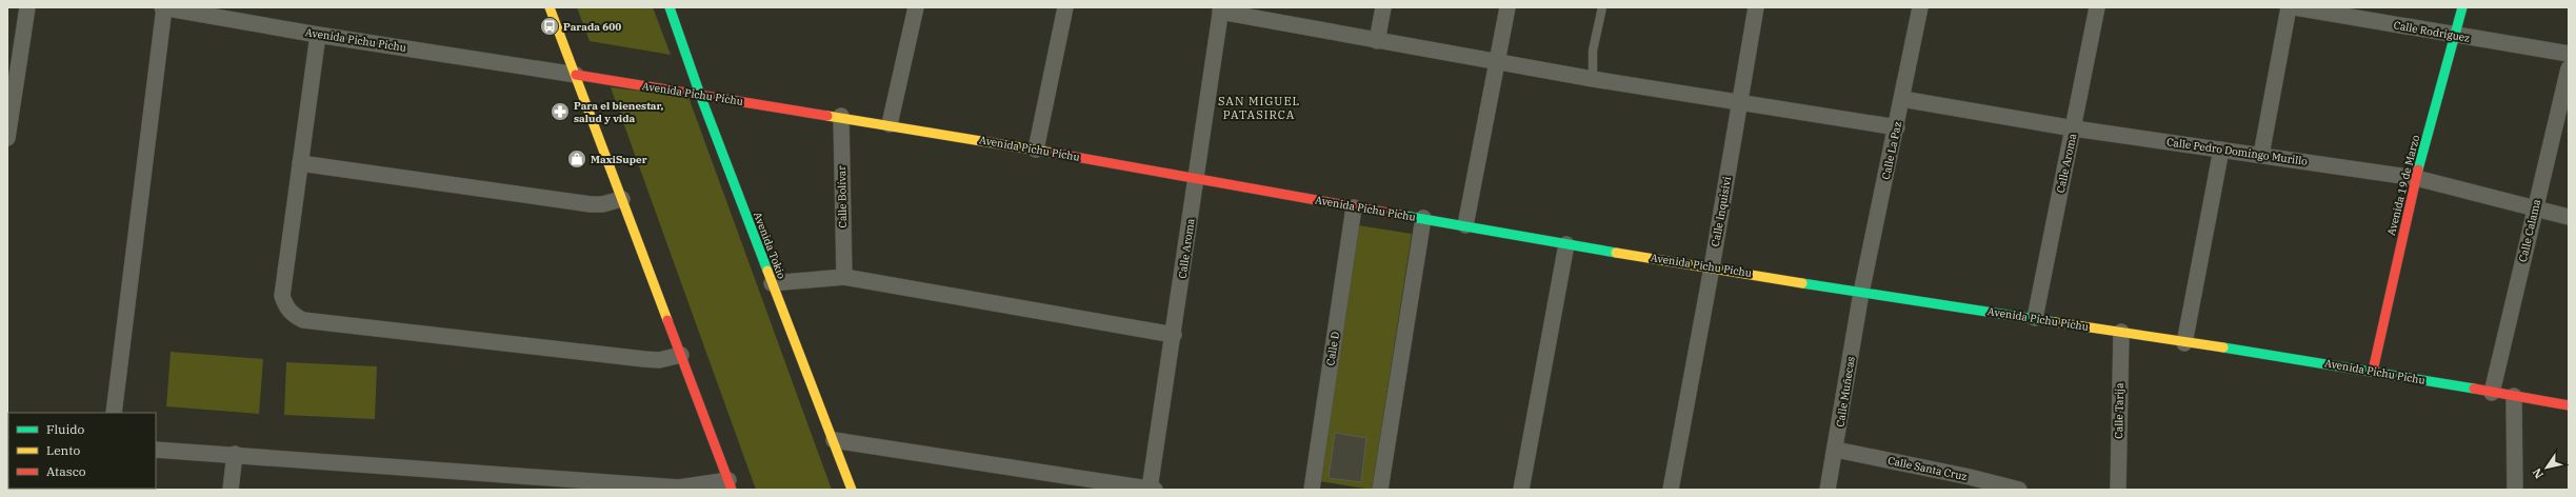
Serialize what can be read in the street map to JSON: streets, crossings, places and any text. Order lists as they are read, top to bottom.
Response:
{
  "streets": {
    "street": [
      "Calle Rodriguez",
      "Avenida Pichu Pichu",
      "Calle La Paz",
      "Calle Pedro Domingo Murillo",
      "Calle Aroma",
      "Avenida 19 de Marzo",
      "Calle Bolívar",
      "Calle Inquisivi",
      "Calle Calama",
      "Avenida Tokio",
      "Calle D",
      "Calle Muñecas",
      "Calle Tarija",
      "Calle Santa Cruz"
    ]
  },
  "crossings": [
    ["Calle Rodriguez", "Avenida 19 de Marzo"],
    ["Avenida Pichu Pichu", "Calle La Paz"],
    ["Avenida Pichu Pichu", "Calle Aroma"],
    ["Avenida Pichu Pichu", "Avenida 19 de Marzo"],
    ["Avenida Pichu Pichu", "Calle Bolívar"],
    ["Avenida Pichu Pichu", "Calle Inquisivi"],
    ["Avenida Pichu Pichu", "Calle Calama"],
    ["Avenida Pichu Pichu", "Avenida Tokio"],
    ["Avenida Pichu Pichu", "Calle D"],
    ["Avenida Pichu Pichu", "Calle Muñecas"],
    ["Avenida Pichu Pichu", "Calle Tarija"],
    ["Calle La Paz", "Calle Pedro Domingo Murillo"],
    ["Calle La Paz", "Calle Muñecas"],
    ["Calle Pedro Domingo Murillo", "Calle Aroma"],
    ["Calle Pedro Domingo Murillo", "Avenida 19 de Marzo"],
    ["Calle Pedro Domingo Murillo", "Calle Calama"],
    ["Calle Muñecas", "Calle Santa Cruz"]
  ],
  "districts": ["SAN MIGUEL PATASIRCA"],
  "places": {
    "bus stop": ["Parada 600"],
    "pharmacy": ["Para el bienestar, salud y vida"],
    "shop": ["MaxiSuper"]
  },
  "legend": ["Fluido", "Lento", "Atasco"],
  "north": "bottom left"
}
